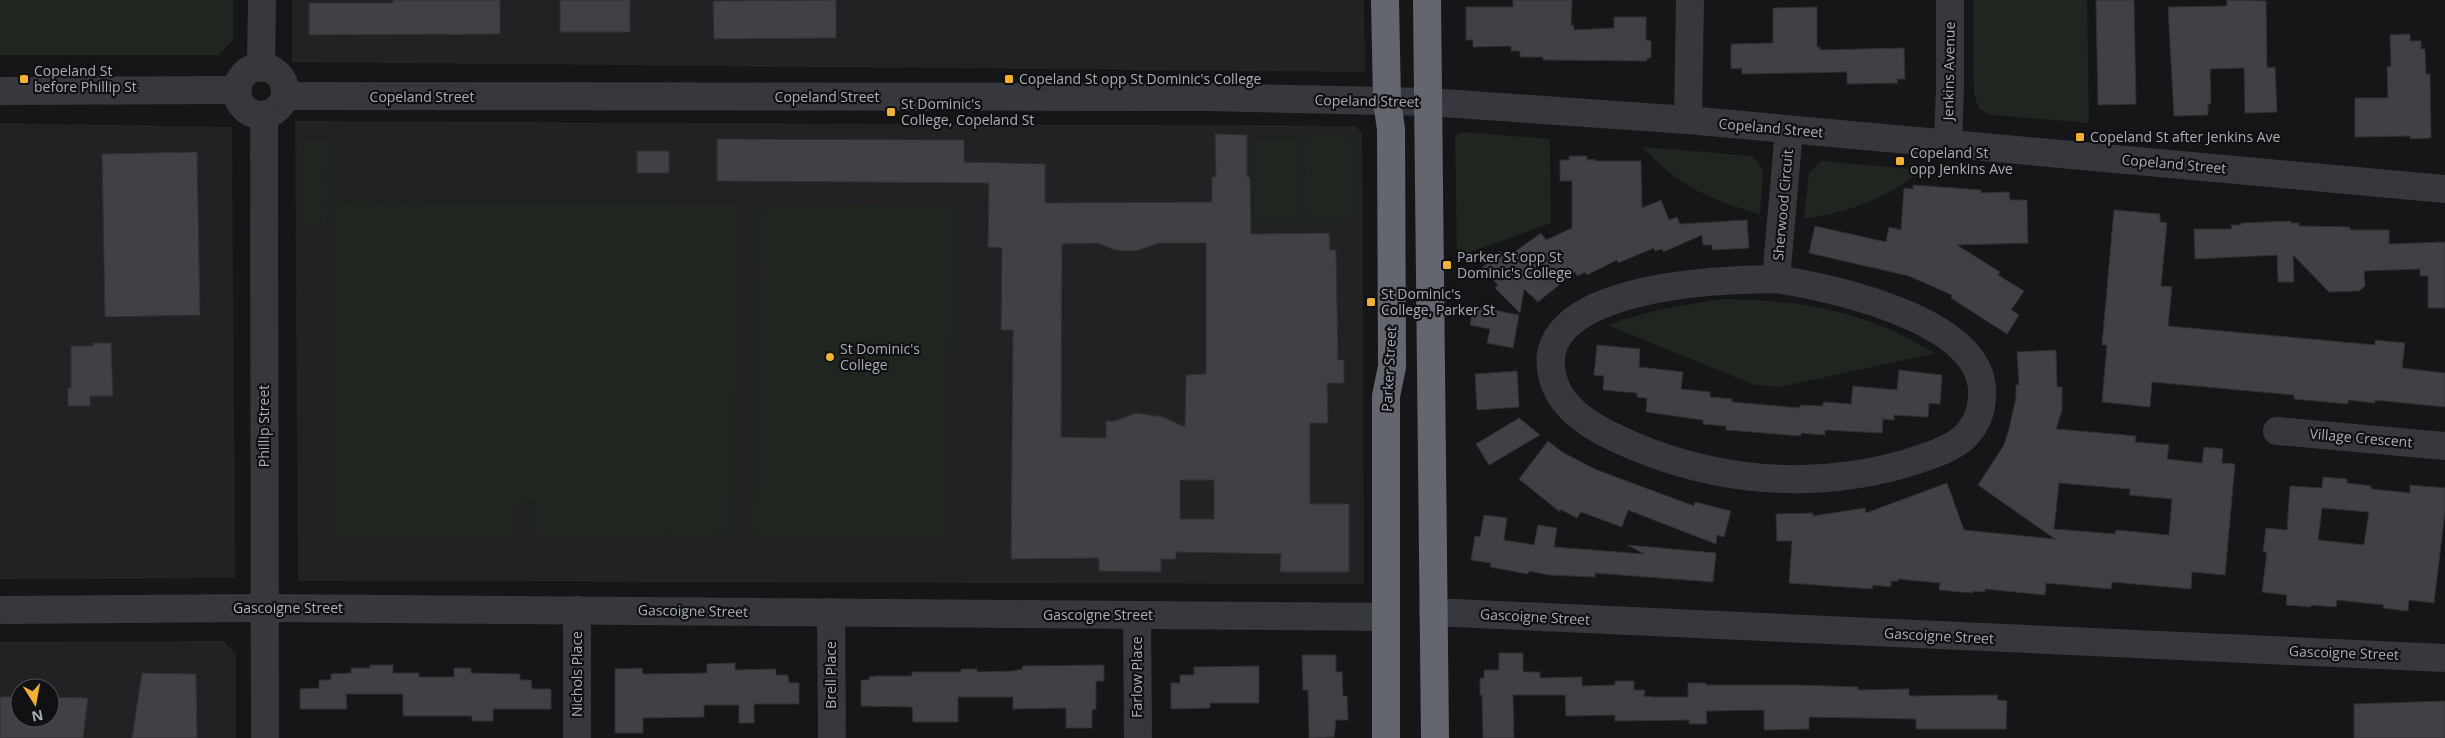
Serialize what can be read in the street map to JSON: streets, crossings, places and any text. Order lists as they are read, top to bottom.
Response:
{
  "streets": {
    "highway": ["Parker Street"],
    "street": [
      "Jenkins Avenue",
      "Copeland Street",
      "Sherwood Circuit",
      "Phillip Street",
      "Village Crescent",
      "Gascoigne Street",
      "Nichols Place",
      "Brell Place",
      "Farlow Place"
    ]
  },
  "crossings": [
    ["Jenkins Avenue", "Copeland Street"],
    ["Copeland Street", "Sherwood Circuit"],
    ["Copeland Street", "Parker Street"],
    ["Copeland Street", "Phillip Street"],
    ["Parker Street", "Gascoigne Street"],
    ["Phillip Street", "Gascoigne Street"],
    ["Gascoigne Street", "Nichols Place"],
    ["Gascoigne Street", "Brell Place"],
    ["Gascoigne Street", "Farlow Place"]
  ],
  "places": {
    "transit": [
      "Copeland St before Phillip St",
      "Copeland St opp St Dominic's College",
      "St Dominic's College, Copeland St",
      "Copeland St after Jenkins Ave",
      "Copeland St opp Jenkins Ave",
      "Parker St opp St Dominic's College",
      "St Dominic's College, Parker St"
    ],
    "other": ["St Dominic's College"]
  },
  "north": "bottom"
}
